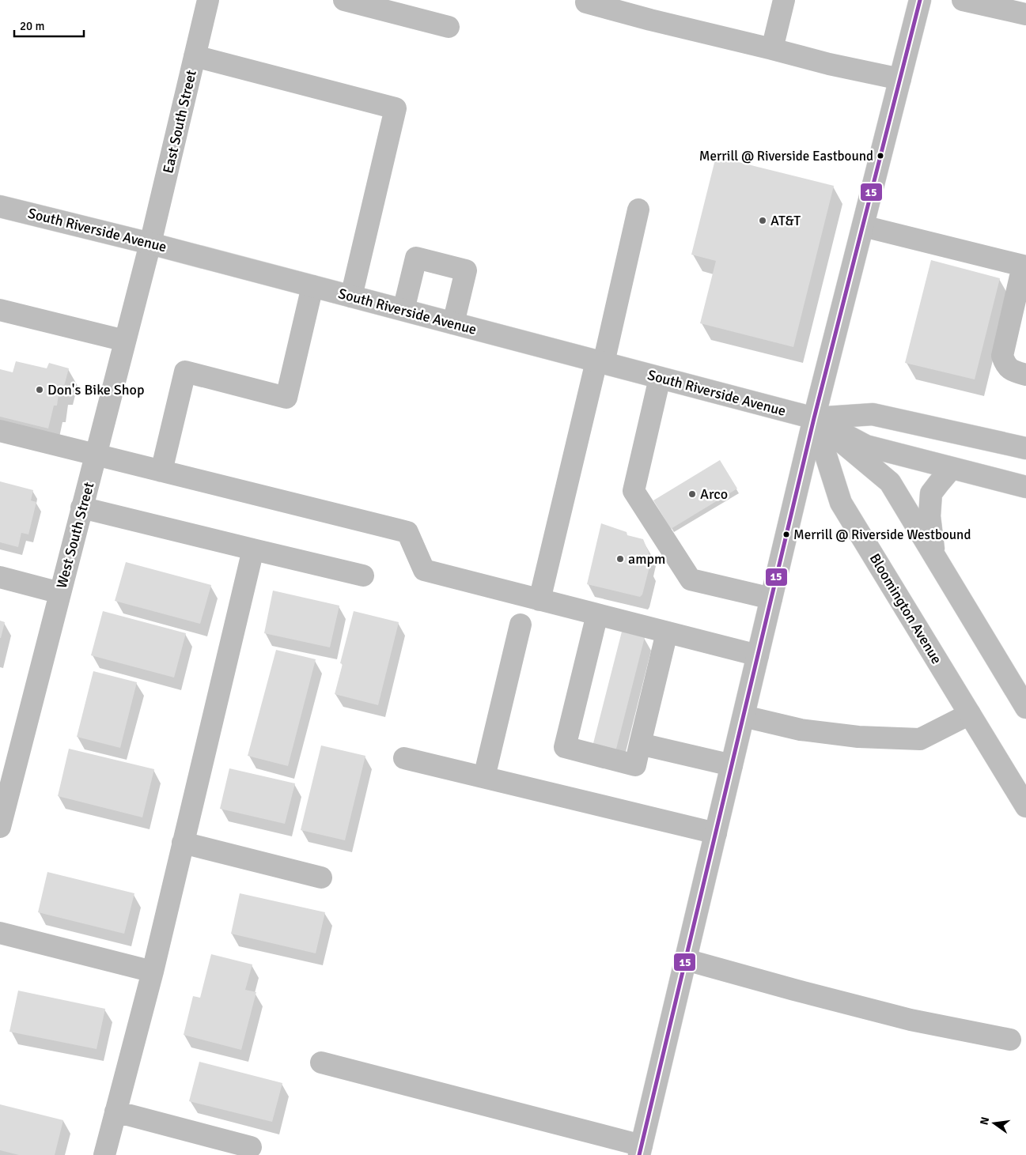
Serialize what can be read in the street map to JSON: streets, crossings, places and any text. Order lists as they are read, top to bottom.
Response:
{
  "streets": {
    "main road": [
      "East South Street",
      "South Riverside Avenue",
      "West South Street",
      "Bloomington Avenue"
    ]
  },
  "crossings": [
    ["East South Street", "South Riverside Avenue"],
    ["East South Street", "West South Street"],
    ["South Riverside Avenue", "West South Street"],
    ["South Riverside Avenue", "Bloomington Avenue"]
  ],
  "places": [
    "Merrill @ Riverside Eastbound",
    "AT&T",
    "Don's Bike Shop",
    "Arco",
    "Merrill @ Riverside Westbound",
    "ampm"
  ],
  "lines": ["transit line 15"],
  "scale_bar": "20 m",
  "north": "left"
}
